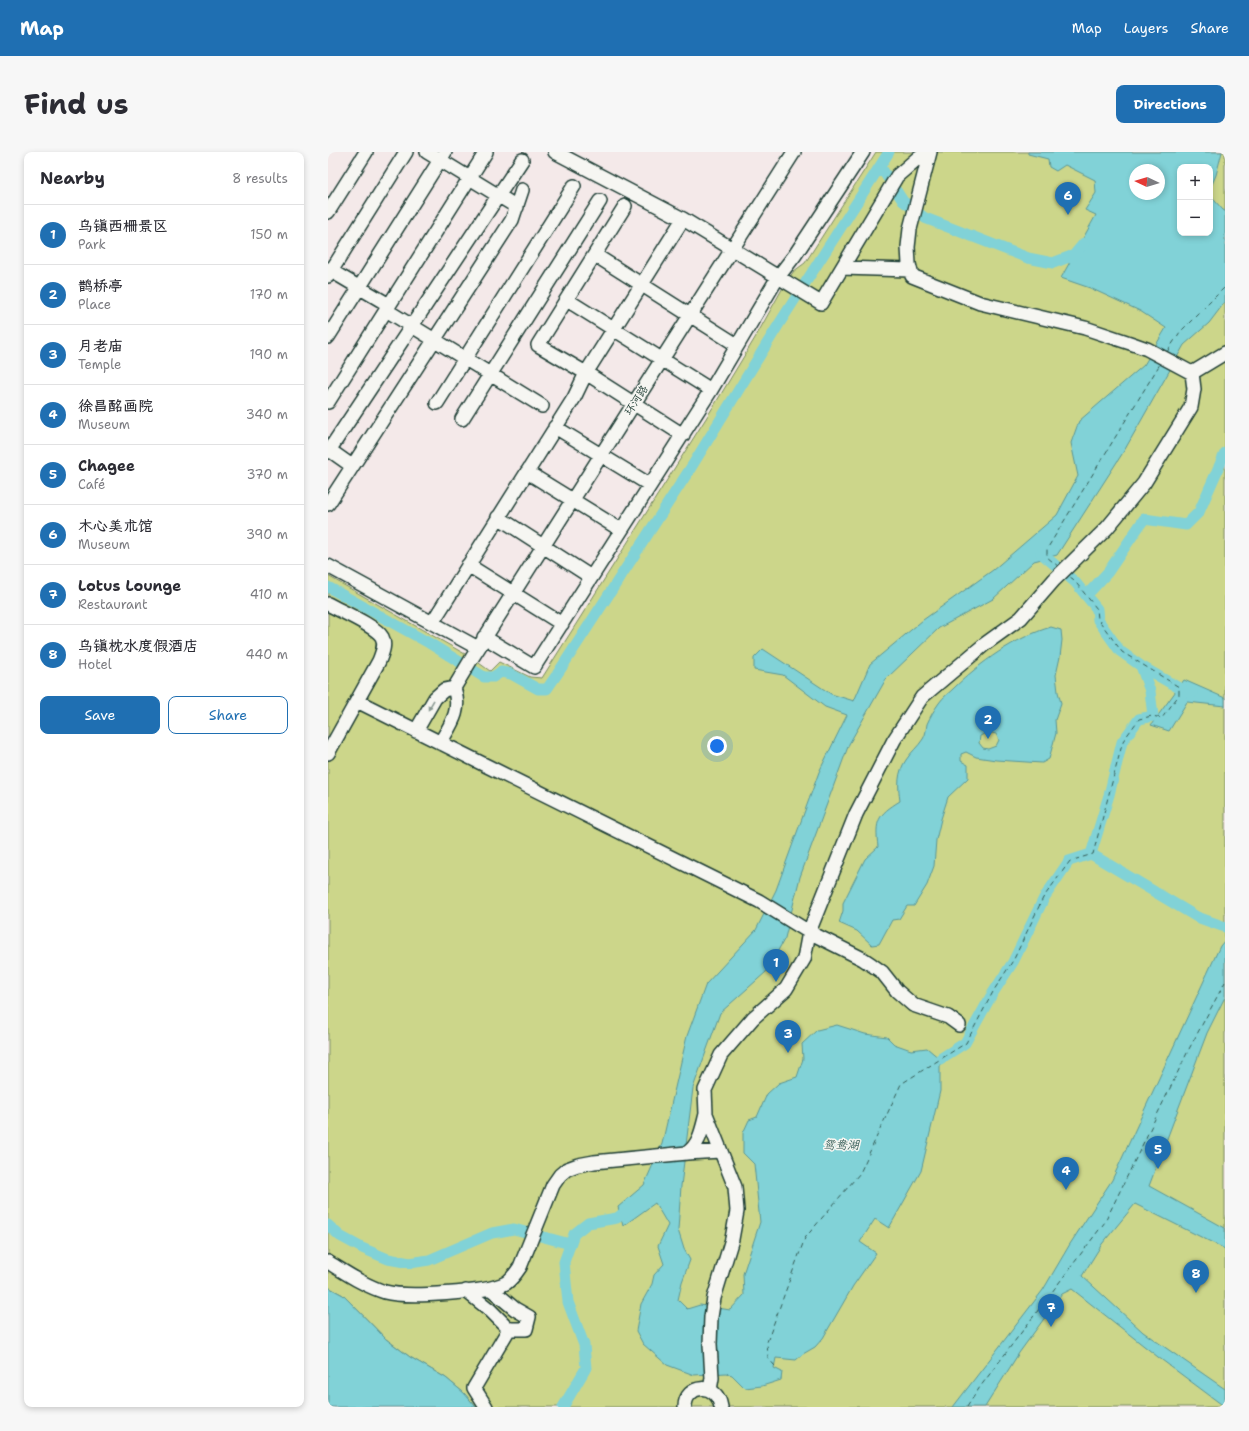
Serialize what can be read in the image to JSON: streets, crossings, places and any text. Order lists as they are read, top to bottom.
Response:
{
  "streets": {
    "street": ["环河路"]
  },
  "water": ["鸳鸯湖"],
  "north": "left",
  "page": {
    "header": "Map",
    "nav": ["Map", "Layers", "Share"],
    "title": "Find us",
    "buttons": [
      "Directions",
      ["Save", "Share"]
    ],
    "heading": ["Nearby", "8 results"],
    "map_buttons": ["+", "−"],
    "pins": [
      "6",
      "2",
      "1",
      "3",
      "5",
      "4",
      "8",
      "7"
    ],
    "list": [
      {
        "mark": "1",
        "name": "乌镇西栅景区",
        "note": "Park",
        "value": "150 m"
      },
      {
        "mark": "2",
        "name": "鹊桥亭",
        "note": "Place",
        "value": "170 m"
      },
      {
        "mark": "3",
        "name": "月老庙",
        "note": "Temple",
        "value": "190 m"
      },
      {
        "mark": "4",
        "name": "徐昌酩画院",
        "note": "Museum",
        "value": "340 m"
      },
      {
        "mark": "5",
        "name": "Chagee",
        "note": "Café",
        "value": "370 m"
      },
      {
        "mark": "6",
        "name": "木心美术馆",
        "note": "Museum",
        "value": "390 m"
      },
      {
        "mark": "7",
        "name": "Lotus Lounge",
        "note": "Restaurant",
        "value": "410 m"
      },
      {
        "mark": "8",
        "name": "乌镇枕水度假酒店",
        "note": "Hotel",
        "value": "440 m"
      }
    ]
  }
}
